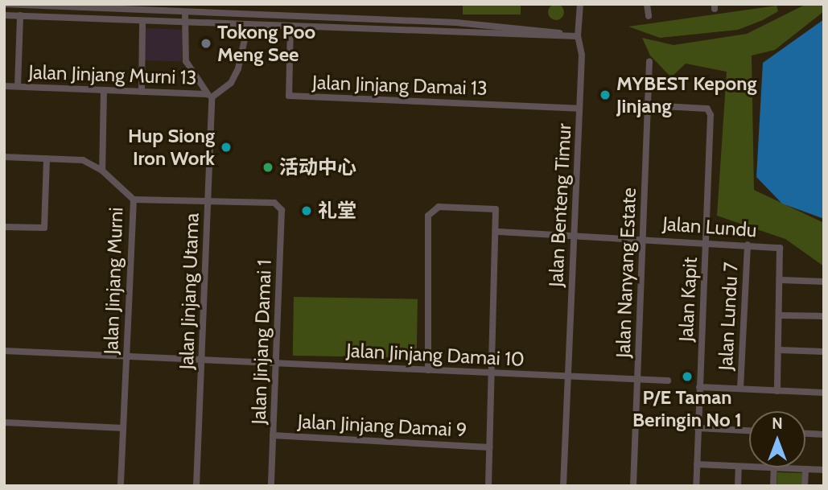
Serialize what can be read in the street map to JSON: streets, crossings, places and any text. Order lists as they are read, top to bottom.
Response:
{
  "streets": {
    "street": [
      "Jalan Jinjang Murni 13",
      "Jalan Jinjang Damai 13",
      "Jalan Benteng Timur",
      "Jalan Lundu",
      "Jalan Nanyang Estate",
      "Jalan Jinjang Murni",
      "Jalan Jinjang Utama",
      "Jalan Kapit",
      "Jalan Lundu 7",
      "Jalan Jinjang Damai 1",
      "Jalan Jinjang Damai 10",
      "Jalan Jinjang Damai 9"
    ]
  },
  "crossings": [
    ["Jalan Jinjang Murni 13", "Jalan Jinjang Utama"],
    ["Jalan Jinjang Damai 13", "Jalan Benteng Timur"],
    ["Jalan Benteng Timur", "Jalan Lundu"],
    ["Jalan Benteng Timur", "Jalan Jinjang Damai 10"],
    ["Jalan Lundu", "Jalan Nanyang Estate"],
    ["Jalan Lundu", "Jalan Kapit"],
    ["Jalan Lundu", "Jalan Lundu 7"],
    ["Jalan Nanyang Estate", "Jalan Kapit"],
    ["Jalan Nanyang Estate", "Jalan Jinjang Damai 10"],
    ["Jalan Jinjang Murni", "Jalan Jinjang Damai 10"],
    ["Jalan Jinjang Utama", "Jalan Jinjang Damai 1"],
    ["Jalan Jinjang Utama", "Jalan Jinjang Damai 10"],
    ["Jalan Jinjang Damai 1", "Jalan Jinjang Damai 10"],
    ["Jalan Jinjang Damai 1", "Jalan Jinjang Damai 9"]
  ],
  "places": [
    "Tokong Poo Meng See",
    "MYBEST Kepong Jinjang",
    "Hup Siong Iron Work",
    "活动中心",
    "礼堂",
    "P/E Taman Beringin No 1"
  ],
  "north": "top"
}
